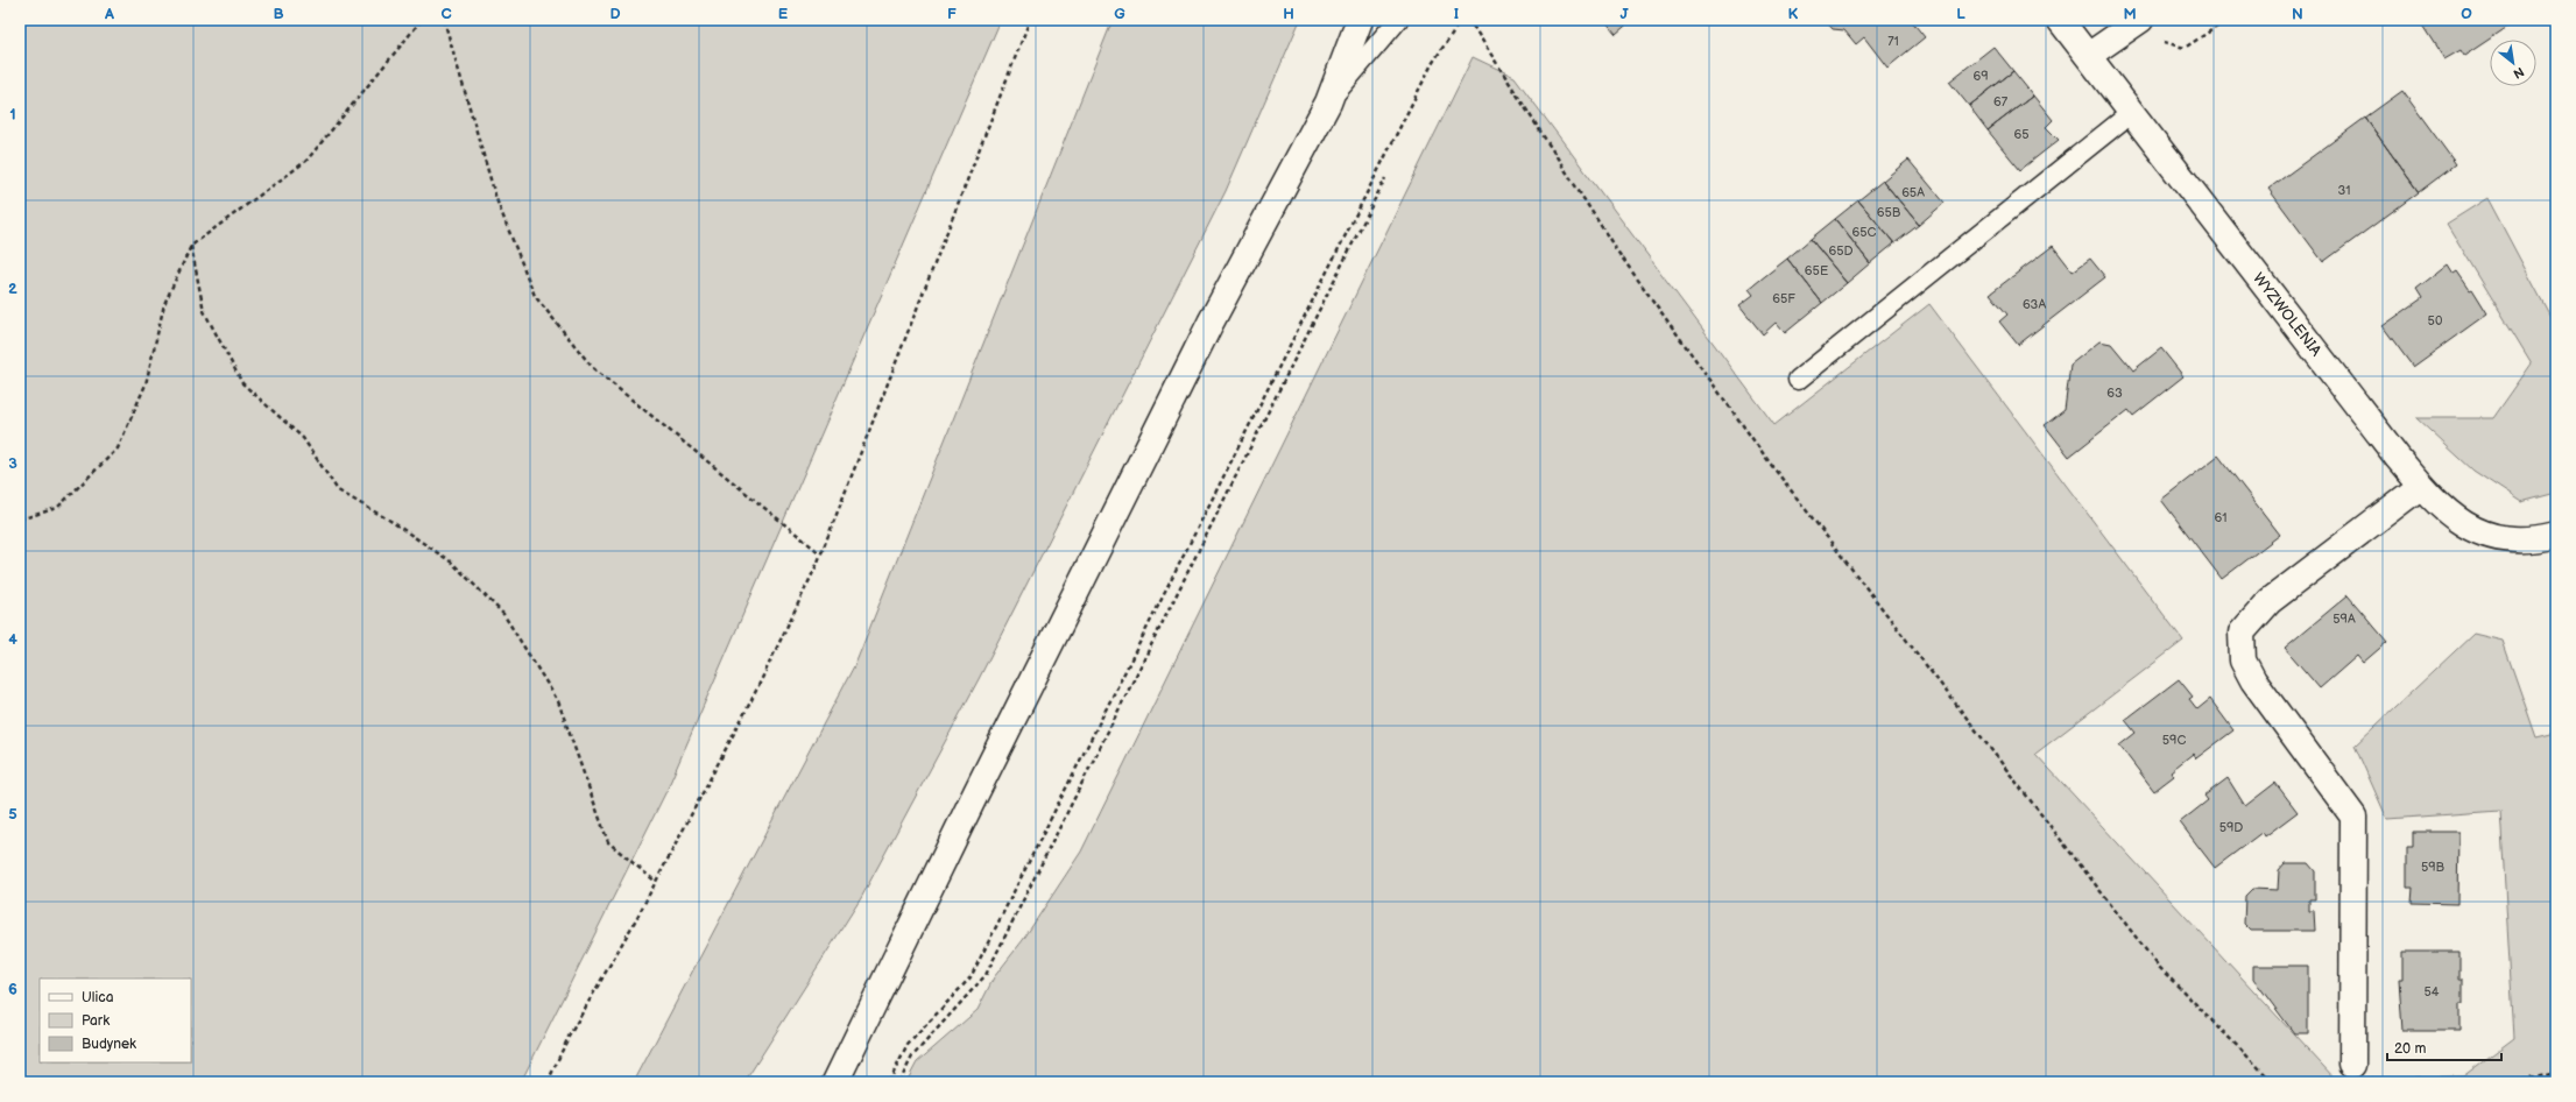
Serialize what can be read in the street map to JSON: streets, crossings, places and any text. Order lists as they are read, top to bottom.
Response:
{
  "streets": {
    "street": ["WYZWOLENIA"]
  },
  "house_numbers": [
    "71",
    "69",
    "67",
    "65",
    "31",
    "65A",
    "65B",
    "65C",
    "65D",
    "65E",
    "65F",
    "63A",
    "50",
    "63",
    "61",
    "59A",
    "59C",
    "59D",
    "59B",
    "54"
  ],
  "legend": ["Ulica", "Park", "Budynek"],
  "scale_bar": "20 m",
  "north": "bottom right",
  "grid": {
    "columns": [
      "A",
      "B",
      "C",
      "D",
      "E",
      "F",
      "G",
      "H",
      "I",
      "J",
      "K",
      "L",
      "M",
      "N",
      "O"
    ],
    "rows": [
      "1",
      "2",
      "3",
      "4",
      "5",
      "6"
    ]
  }
}
